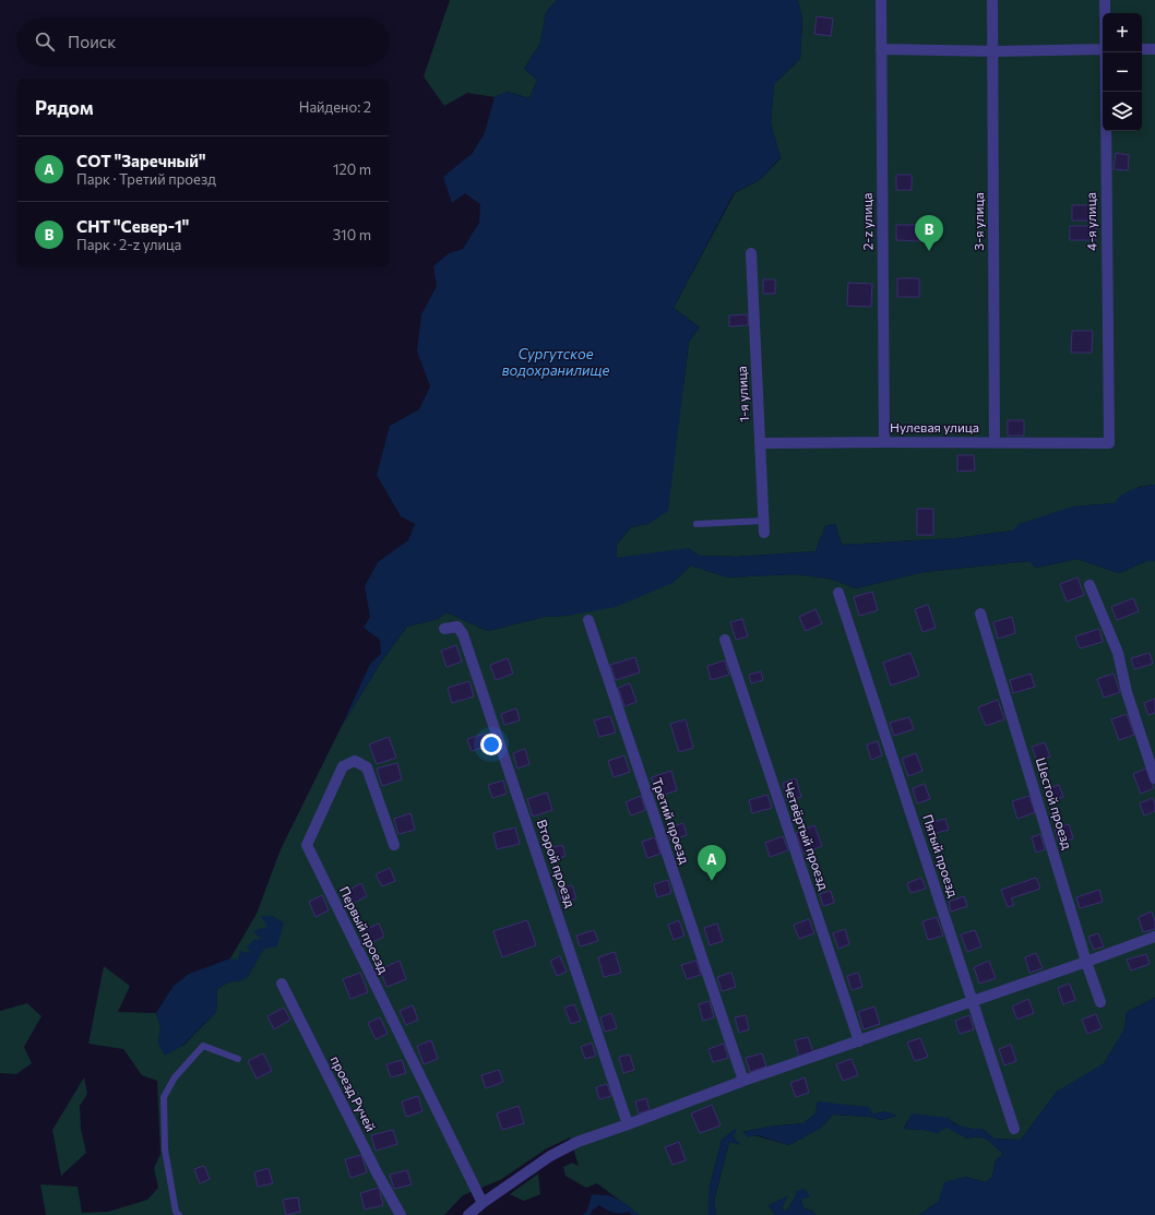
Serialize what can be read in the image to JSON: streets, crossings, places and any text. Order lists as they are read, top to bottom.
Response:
{
  "streets": {
    "street": [
      "2-z улица",
      "3-я улица",
      "4-я улица",
      "1-я улица",
      "Нулевая улица",
      "Шестой проезд",
      "Третий проезд",
      "Четвёртый проезд",
      "Пятый проезд",
      "Второй проезд",
      "Первый проезд",
      "проезд Ручей"
    ]
  },
  "crossings": [
    ["2-z улица", "Нулевая улица"],
    ["3-я улица", "Нулевая улица"],
    ["4-я улица", "Нулевая улица"],
    ["1-я улица", "Нулевая улица"]
  ],
  "water": ["Сургутское водохранилище"],
  "page": {
    "map_buttons": ["+", "−"],
    "search": "Поиск",
    "heading": ["Рядом", "Найдено: 2"],
    "list": [
      {
        "mark": "A",
        "name": "СОТ \"Заречный\"",
        "note": "Парк · Третий проезд",
        "value": "120 m"
      },
      {
        "mark": "B",
        "name": "СНТ \"Север-1\"",
        "note": "Парк · 2-z улица",
        "value": "310 m"
      }
    ],
    "pins": ["B", "A"]
  }
}
